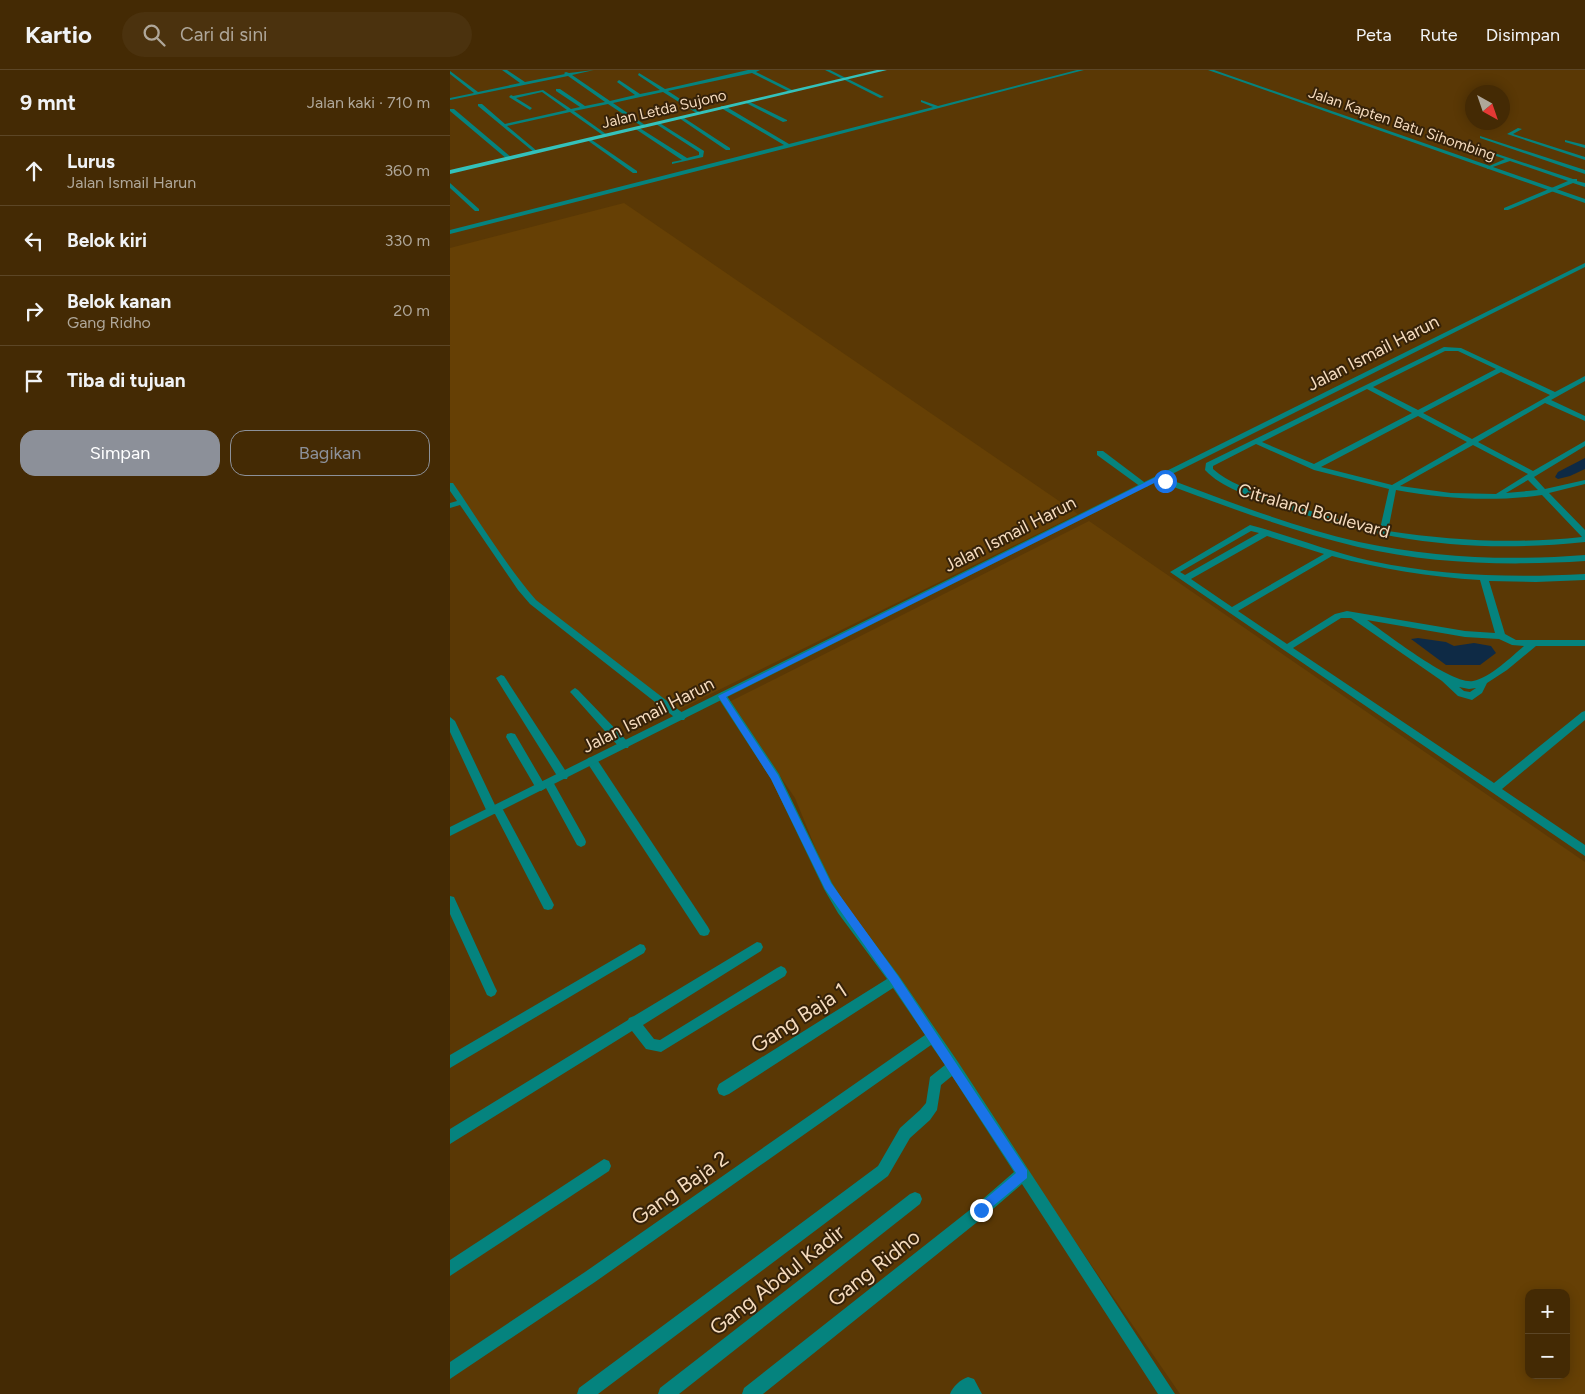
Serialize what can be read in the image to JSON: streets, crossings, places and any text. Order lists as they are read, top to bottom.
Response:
{
  "streets": {
    "highway": ["Jalan Letda Sujono"],
    "street": [
      "Jalan Kapten Batu Sihombing",
      "Jalan Ismail Harun",
      "Citraland Boulevard",
      "Gang Baja 1",
      "Gang Baja 2",
      "Gang Ridho",
      "Gang Abdul Kadir"
    ]
  },
  "crossings": [
    ["Jalan Ismail Harun", "Citraland Boulevard"]
  ],
  "north": "bottom right",
  "page": {
    "header": "Kartio",
    "search": "Cari di sini",
    "nav": ["Peta", "Rute", "Disimpan"],
    "heading": ["9 mnt", "Jalan kaki · 710 m"],
    "list": [
      ["Lurus", "Jalan Ismail Harun", "360 m"],
      ["Belok kiri", "330 m"],
      ["Belok kanan", "Gang Ridho", "20 m"],
      "Tiba di tujuan"
    ],
    "buttons": ["Simpan", "Bagikan"],
    "map_buttons": ["+", "−"]
  }
}
